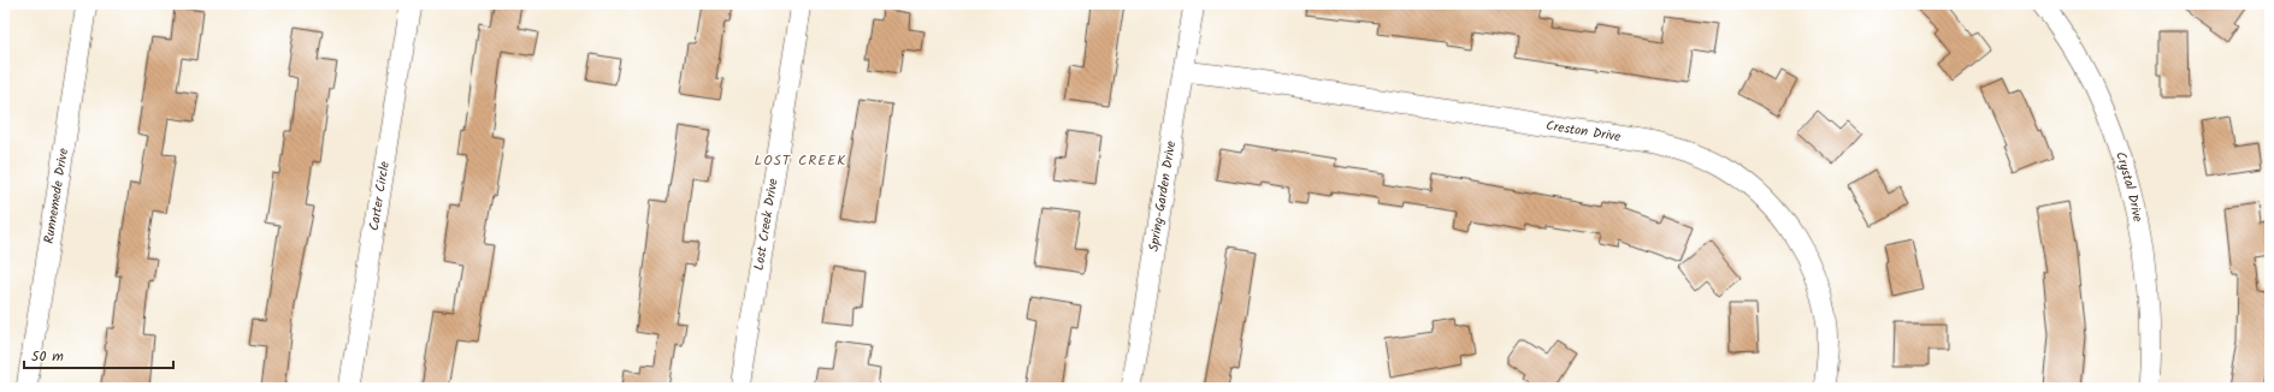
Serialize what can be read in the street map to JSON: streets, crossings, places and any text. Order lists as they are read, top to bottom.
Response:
{
  "streets": {
    "street": [
      "Creston Drive",
      "Crystal Drive",
      "Runnemede Drive",
      "Carter Circle",
      "Spring-Garden Drive",
      "Lost Creek Drive"
    ]
  },
  "crossings": [
    ["Creston Drive", "Spring-Garden Drive"]
  ],
  "districts": ["LOST CREEK"],
  "scale_bar": "50 m"
}
